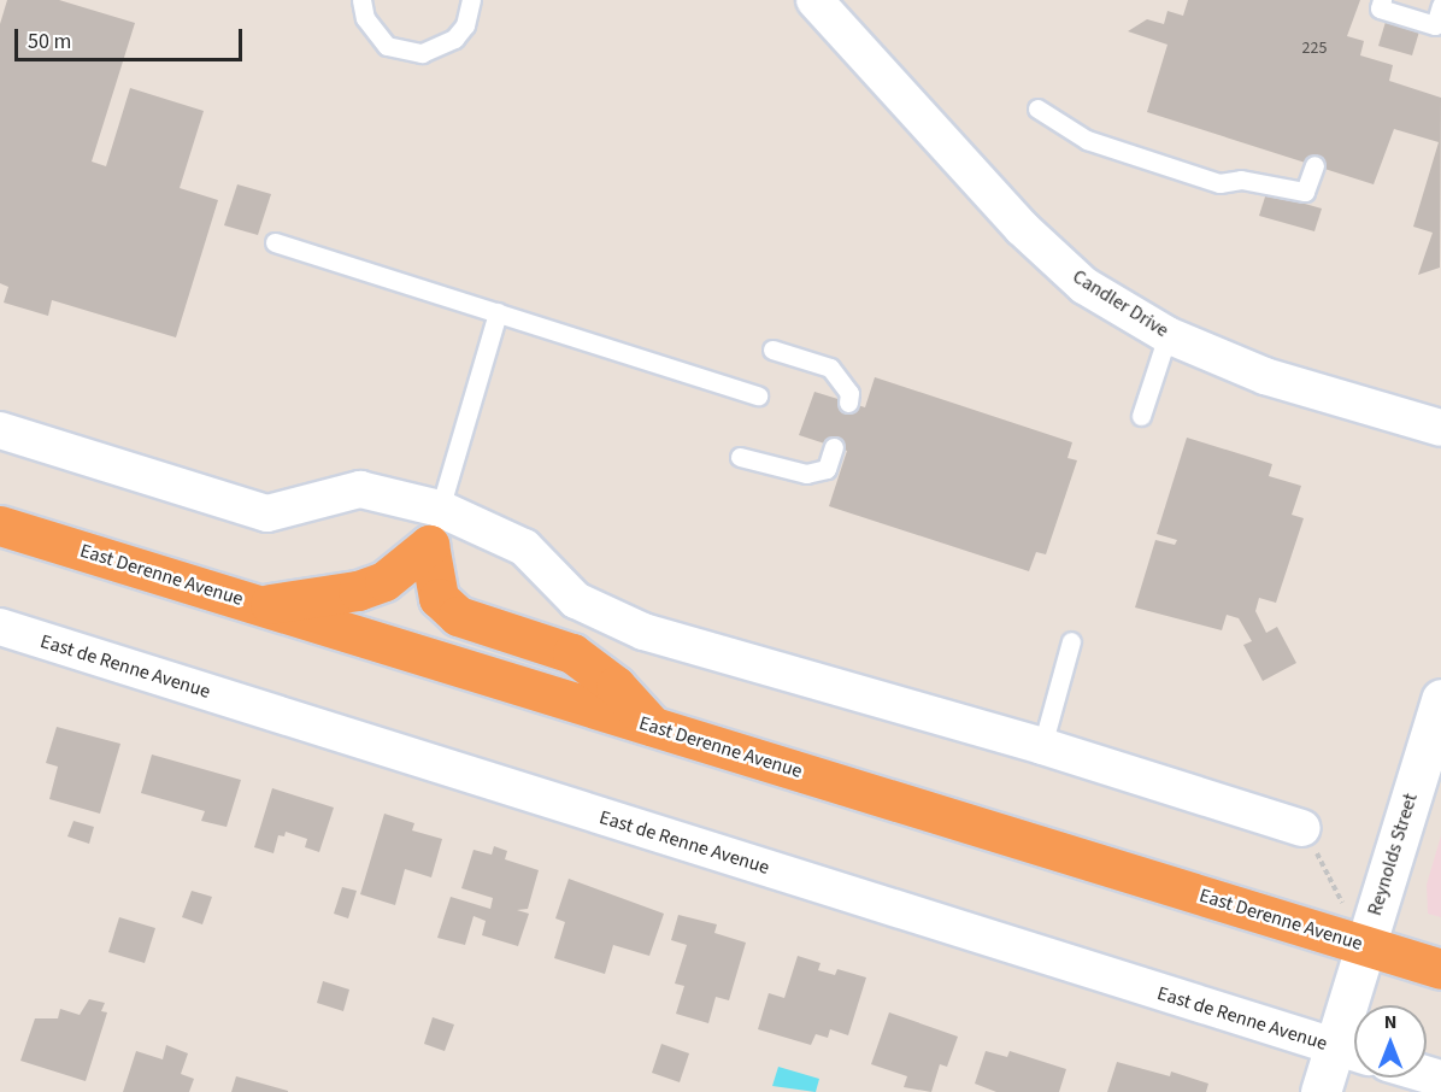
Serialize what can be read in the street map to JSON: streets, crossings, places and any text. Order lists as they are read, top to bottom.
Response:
{
  "streets": {
    "highway": ["East Derenne Avenue"],
    "street": ["Candler Drive", "East de Renne Avenue", "Reynolds Street"]
  },
  "crossings": [
    ["East Derenne Avenue", "Reynolds Street"],
    ["East de Renne Avenue", "Reynolds Street"]
  ],
  "house_numbers": ["225"],
  "scale_bar": "50 m",
  "north": "top"
}
